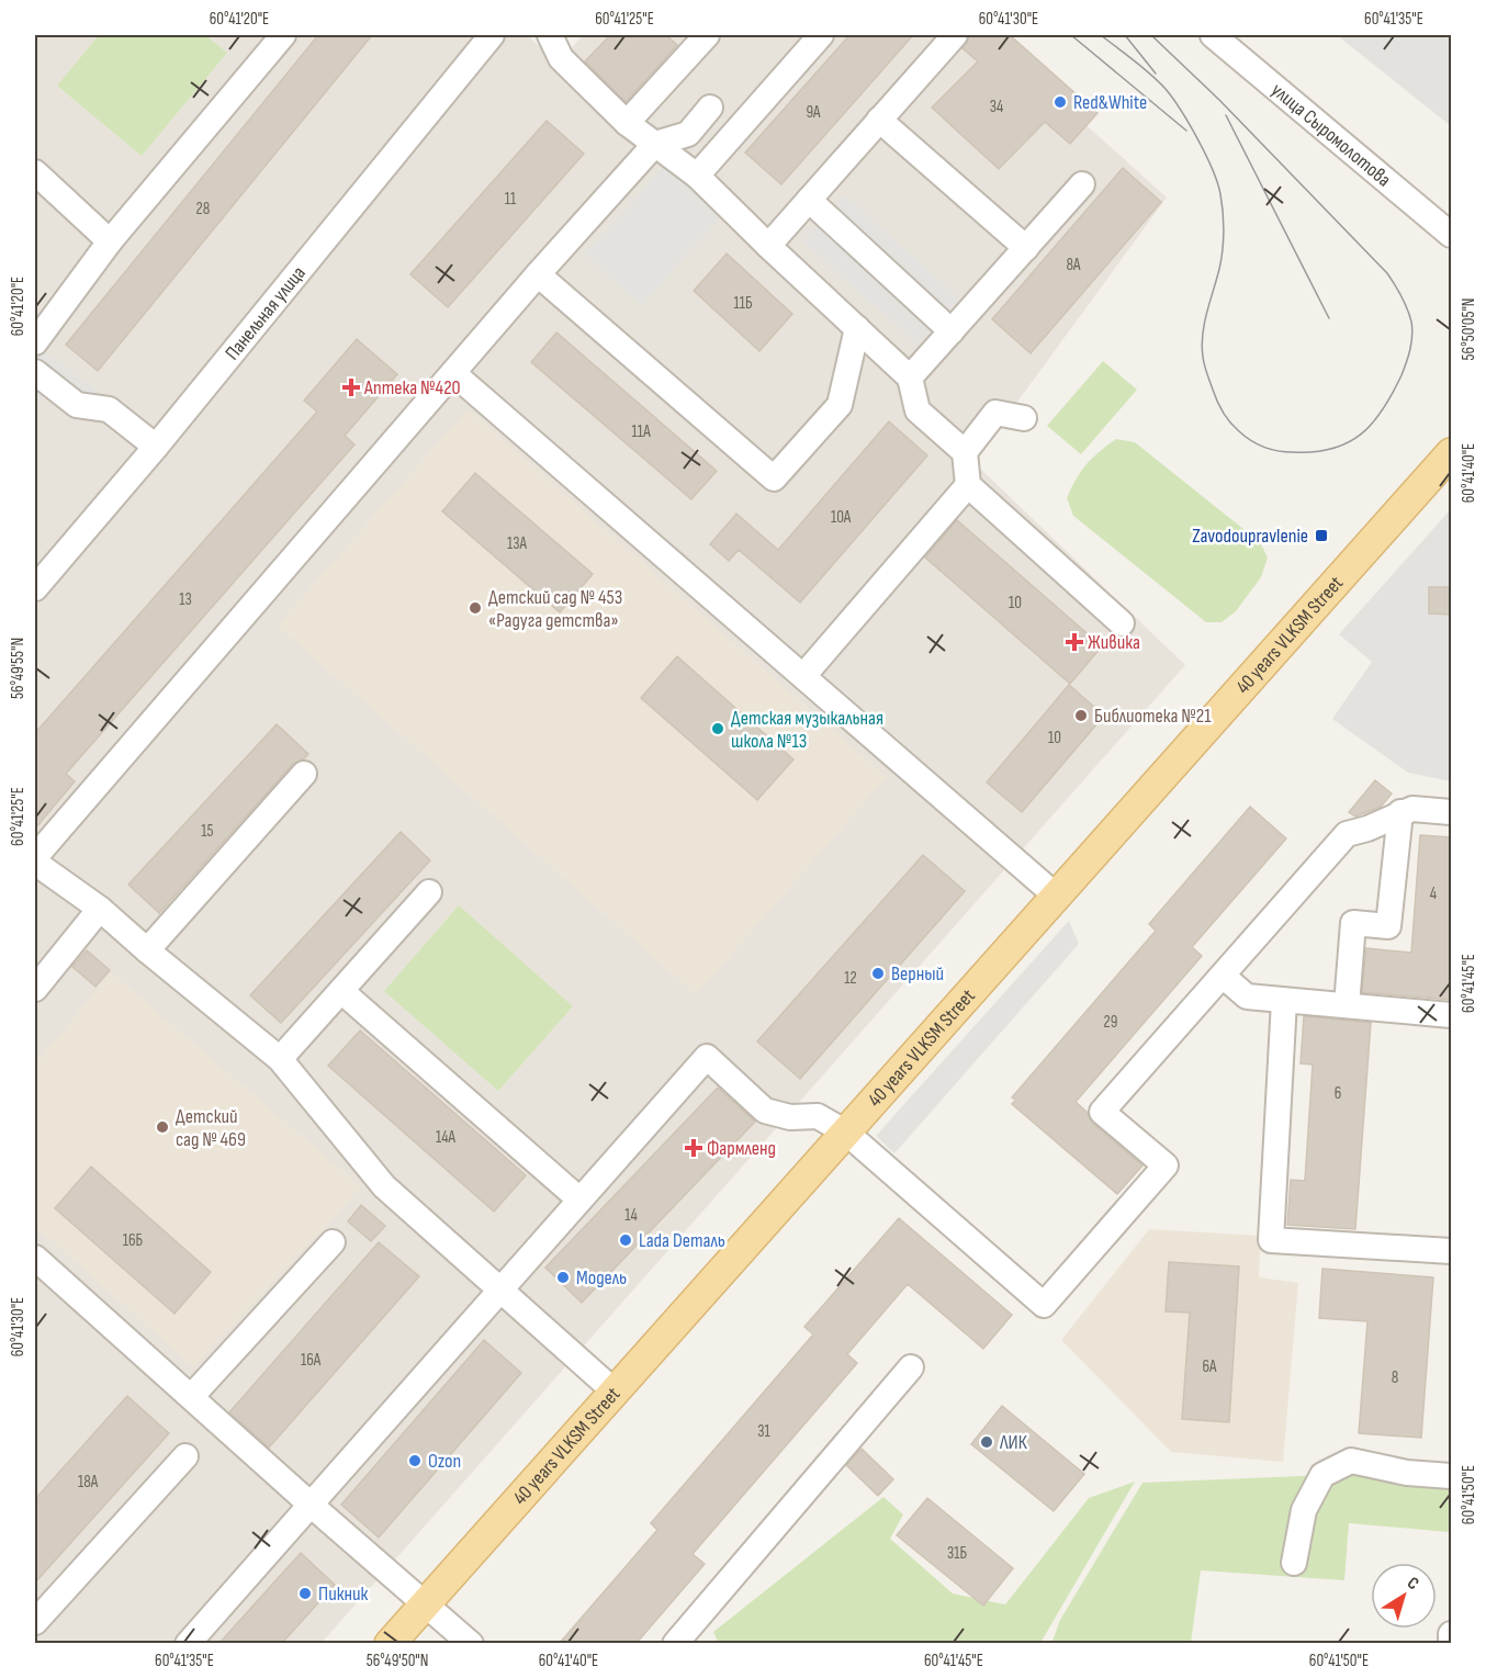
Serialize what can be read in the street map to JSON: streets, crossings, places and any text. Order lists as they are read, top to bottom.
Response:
{
  "streets": {
    "main road": ["40 years VLKSM Street"],
    "street": ["улица Сыромолотова", "Панельная улица"]
  },
  "places": {
    "other": [
      "Red&White",
      "Детский сад № 453 «Радуга детства»",
      "Библиотека №21",
      "Детская музыкальная школа №13",
      "Верный",
      "Детский сад № 469",
      "Lada Dеталь",
      "Модель",
      "ЛИК",
      "Ozon",
      "Пикник"
    ],
    "health": ["Аптека №420", "Живика", "Фармленд"],
    "transit": ["Zavodoupravlenie"]
  },
  "house_numbers": [
    "34",
    "9А",
    "11",
    "28",
    "8А",
    "11Б",
    "11А",
    "10А",
    "13А",
    "13",
    "10",
    "10",
    "15",
    "4",
    "12",
    "29",
    "6",
    "14А",
    "14",
    "16Б",
    "16А",
    "6А",
    "8",
    "31",
    "18А",
    "31Б"
  ],
  "north": "top right",
  "coordinates": [
    "60°41'20\"E",
    "60°41'25\"E",
    "60°41'30\"E",
    "60°41'35\"E",
    "56°50'05\"N",
    "60°41'40\"E",
    "56°49'55\"N",
    "60°41'45\"E",
    "60°41'50\"E",
    "56°49'50\"N"
  ]
}
